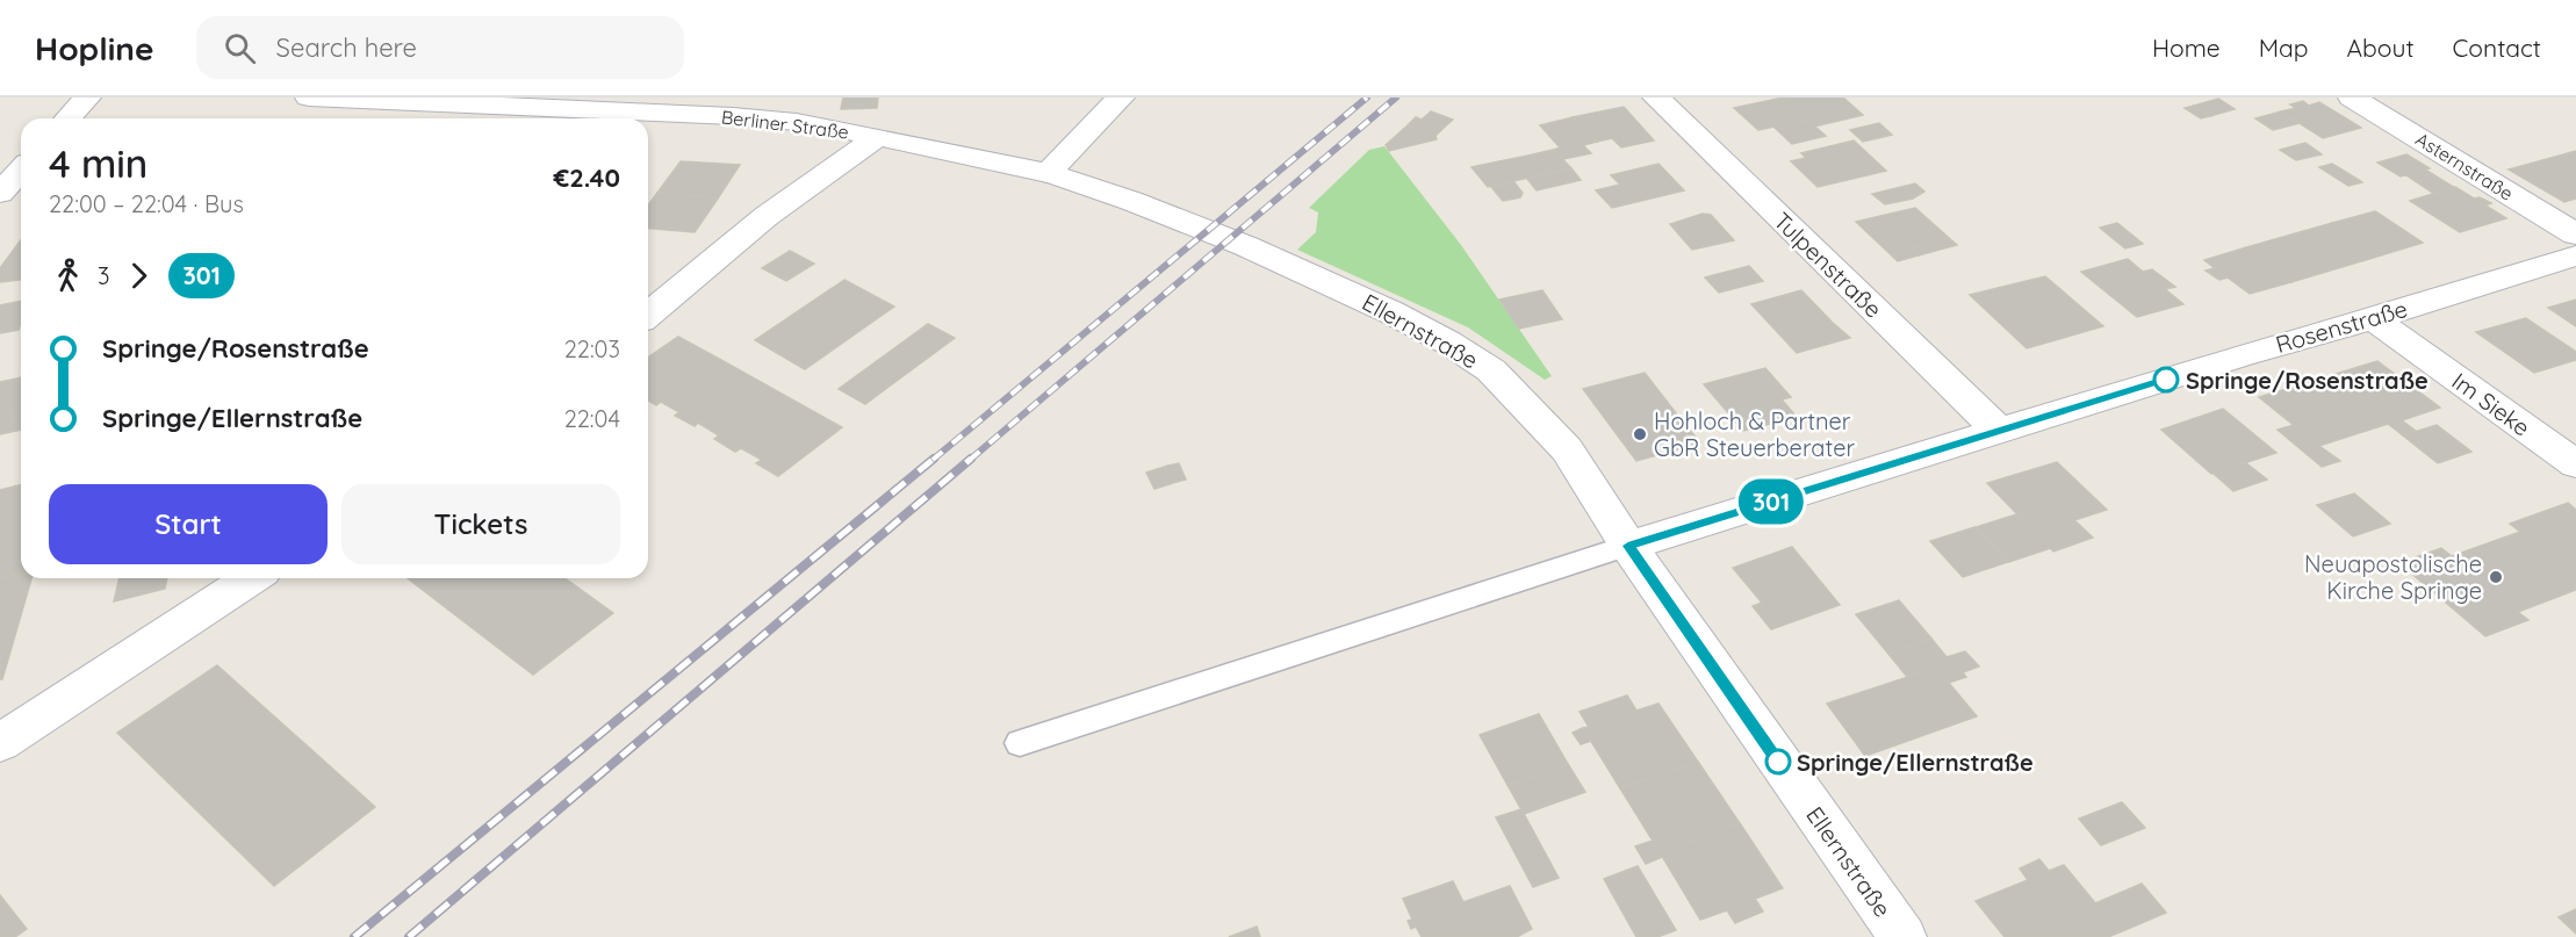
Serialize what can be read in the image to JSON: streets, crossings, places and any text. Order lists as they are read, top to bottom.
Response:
{
  "streets": {
    "street": [
      "Berliner Straße",
      "Asternstraße",
      "Tulpenstraße",
      "Rosenstraße",
      "Ellernstraße",
      "Im Sieke"
    ]
  },
  "crossings": [
    ["Berliner Straße", "Ellernstraße"],
    ["Tulpenstraße", "Rosenstraße"],
    ["Rosenstraße", "Ellernstraße"],
    ["Rosenstraße", "Im Sieke"]
  ],
  "places": [
    "Springe/Rosenstraße",
    "Hohloch & Partner GbR Steuerberater",
    "Neuapostolische Kirche Springe",
    "Springe/Ellernstraße"
  ],
  "lines": ["bus line 301"],
  "page": {
    "header": "Hopline",
    "search": "Search here",
    "nav": [
      "Home",
      "Map",
      "About",
      "Contact"
    ],
    "on_map": "301",
    "heading": ["4 min", "22:00 – 22:04 · Bus", "€2.40"],
    "legs": ["3", "301"],
    "list": [
      {
        "name": "Springe/Rosenstraße",
        "value": "22:03"
      },
      {
        "name": "Springe/Ellernstraße",
        "value": "22:04"
      }
    ],
    "buttons": ["Start", "Tickets"]
  }
}
